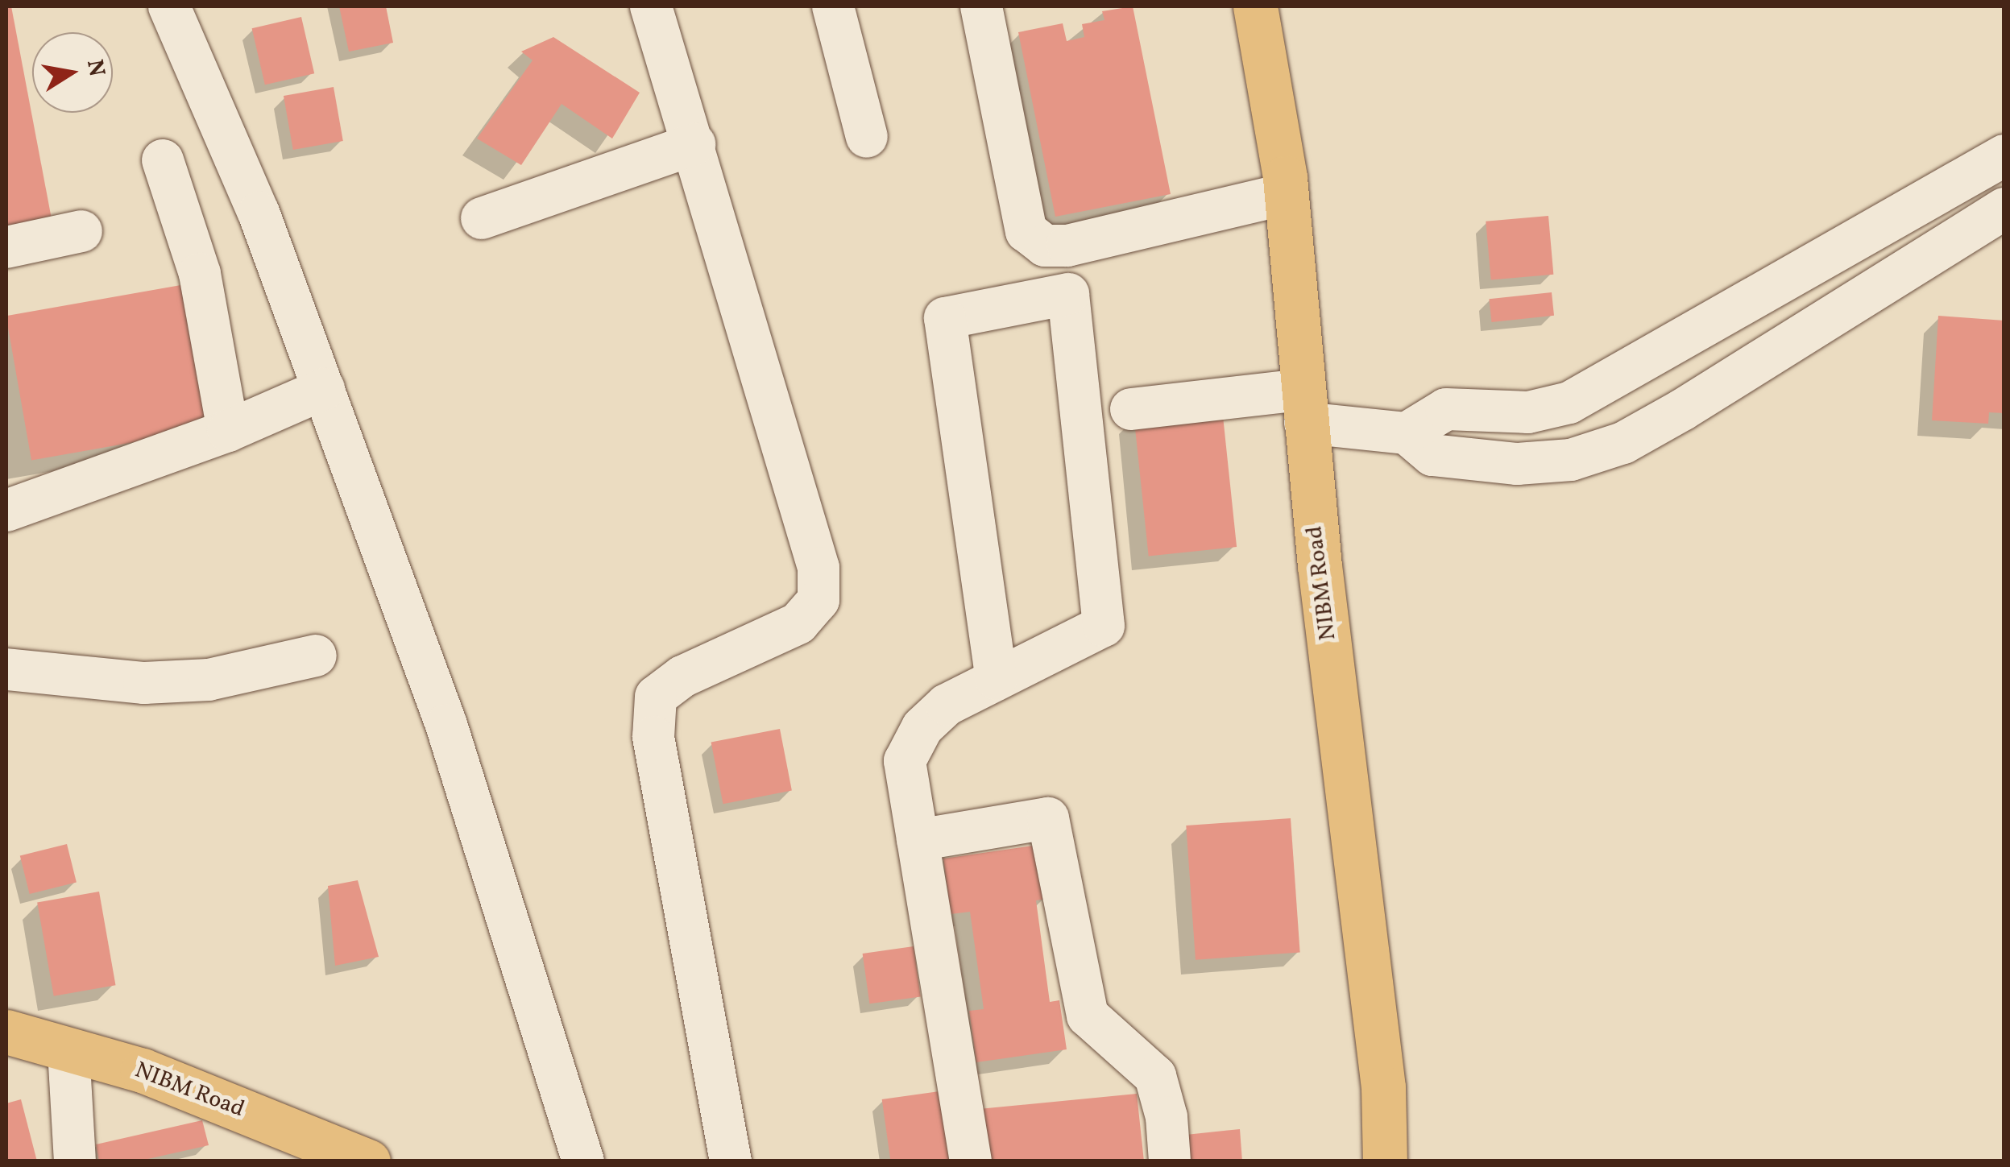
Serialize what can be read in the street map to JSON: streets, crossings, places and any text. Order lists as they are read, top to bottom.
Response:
{
  "streets": {
    "main road": ["NIBM Road"]
  },
  "north": "right"
}
